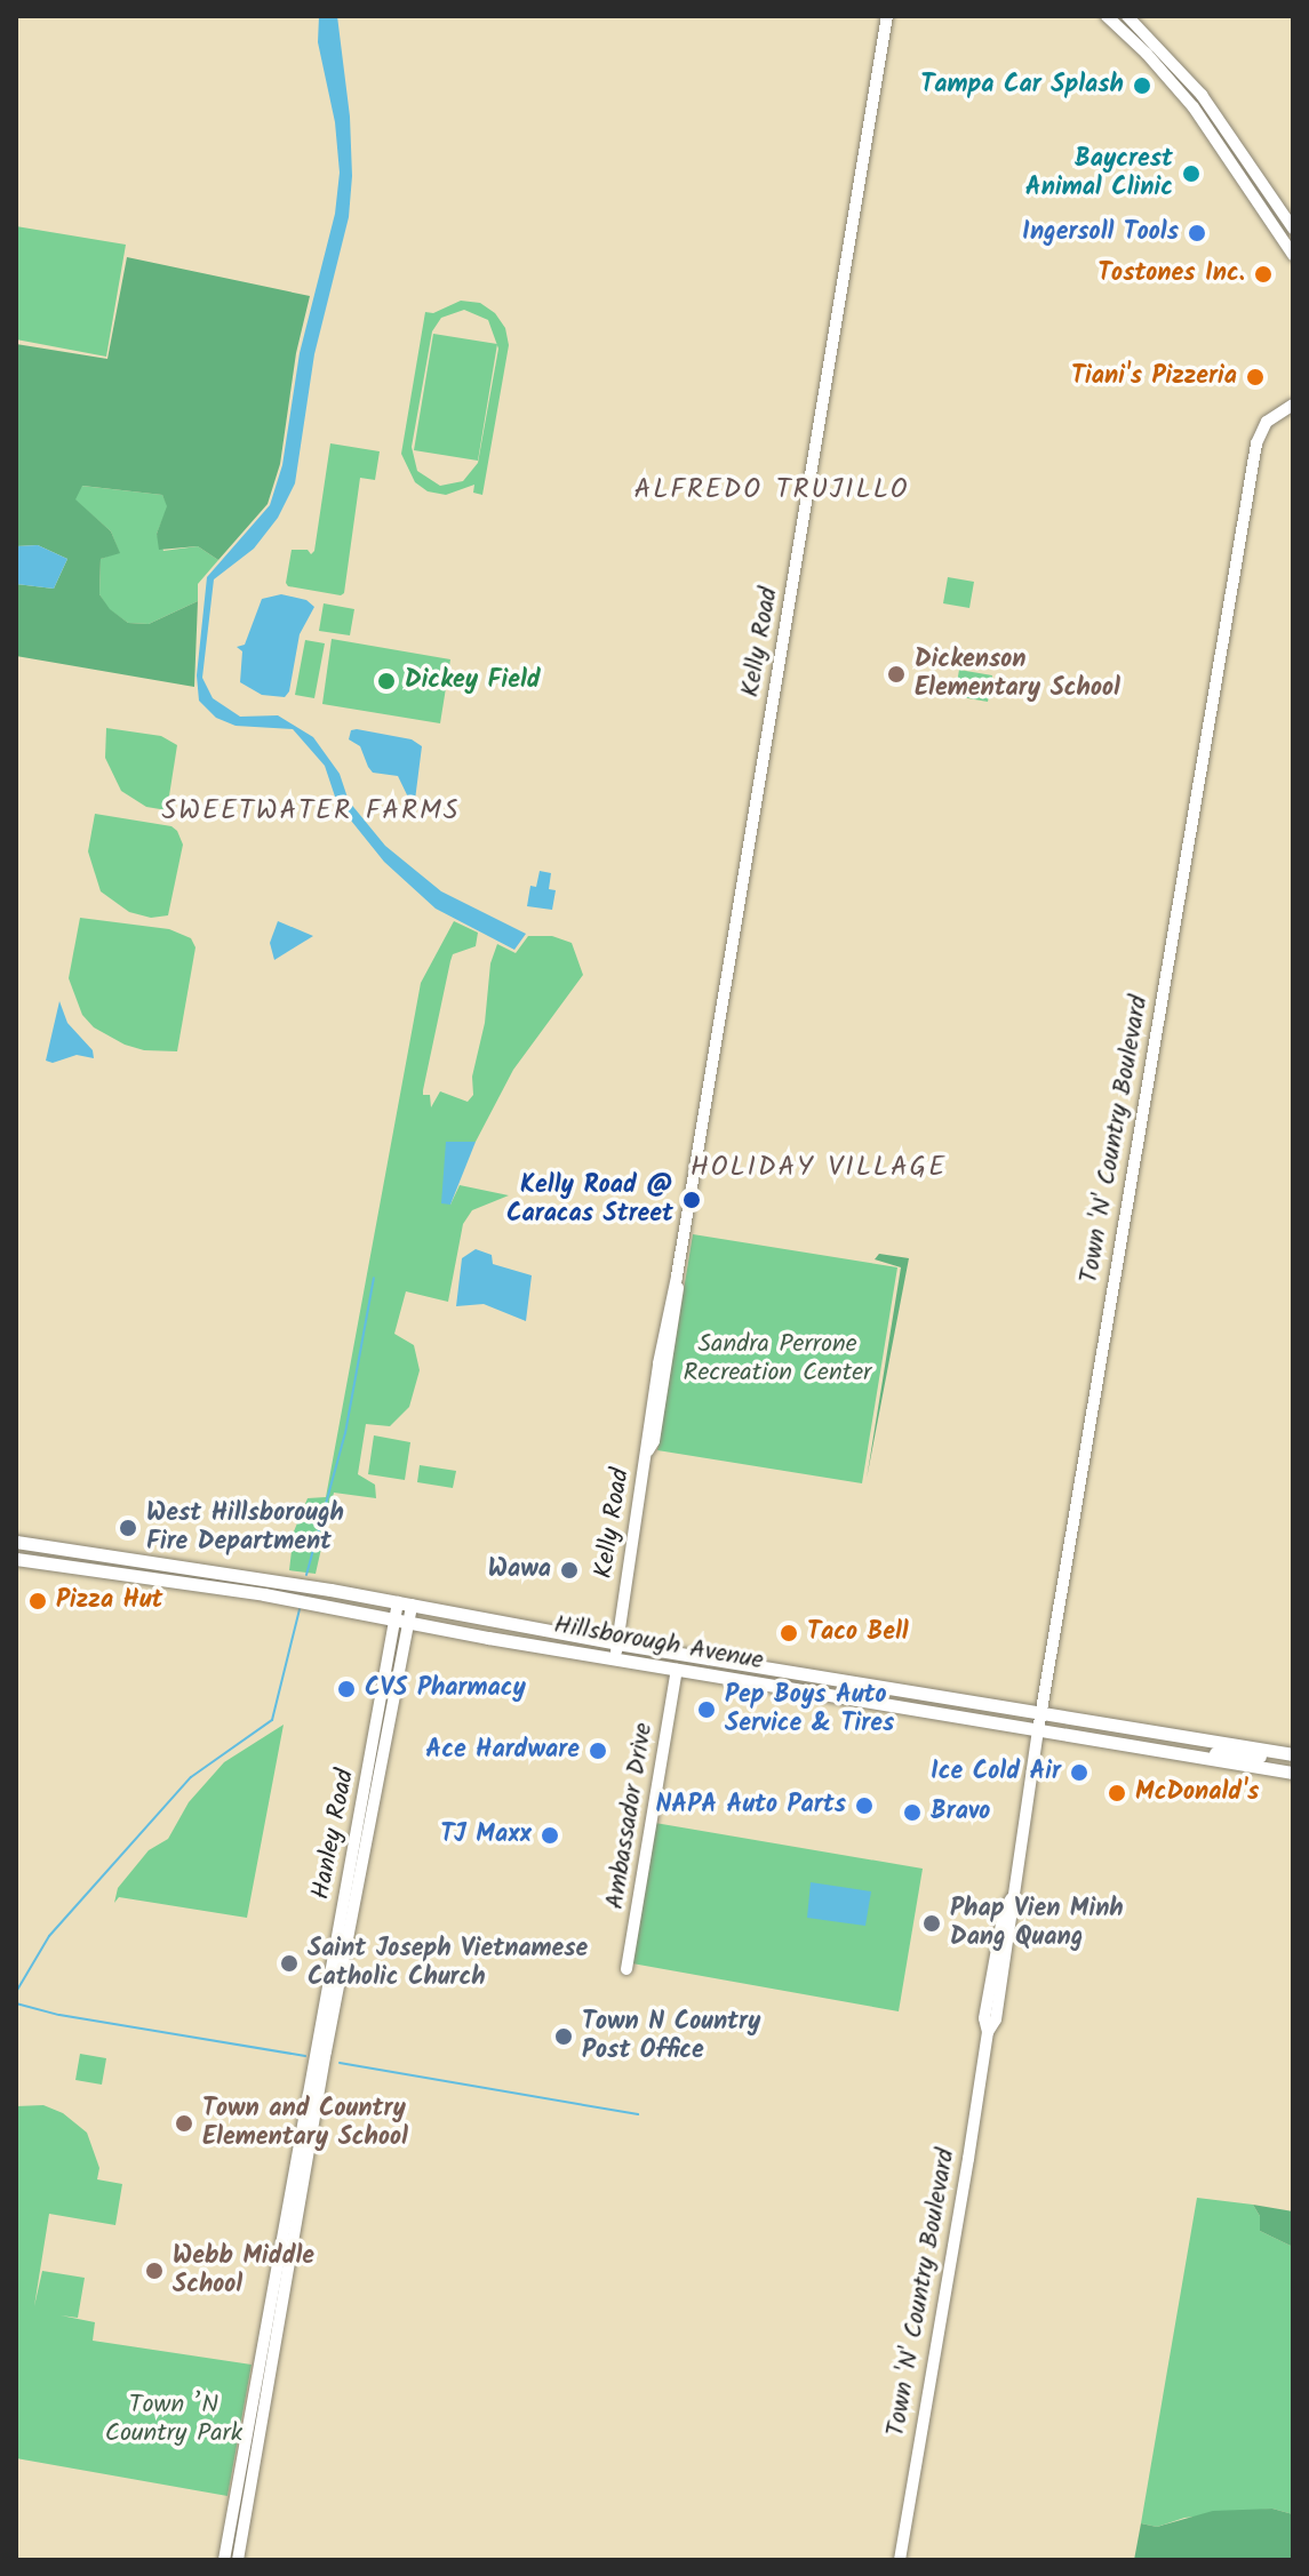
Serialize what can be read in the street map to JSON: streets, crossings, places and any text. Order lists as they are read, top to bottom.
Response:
{
  "streets": {
    "main road": ["Hillsborough Avenue"],
    "street": [
      "Kelly Road",
      "Town 'N' Country Boulevard",
      "Ambassador Drive",
      "Hanley Road"
    ]
  },
  "crossings": [
    ["Kelly Road", "Hillsborough Avenue"],
    ["Town 'N' Country Boulevard", "Hillsborough Avenue"],
    ["Hillsborough Avenue", "Ambassador Drive"],
    ["Hillsborough Avenue", "Hanley Road"]
  ],
  "districts": ["ALFREDO TRUJILLO", "SWEETWATER FARMS", "HOLIDAY VILLAGE"],
  "parks": ["Sandra Perrone Recreation Center", "Town ’N Country Park"],
  "places": [
    "Tampa Car Splash",
    "Baycrest Animal Clinic",
    "Ingersoll Tools",
    "Tostones Inc.",
    "Tiani's Pizzeria",
    "Dickenson Elementary School",
    "Dickey Field",
    "Kelly Road @ Caracas Street",
    "West Hillsborough Fire Department",
    "Wawa",
    "Pizza Hut",
    "Taco Bell",
    "CVS Pharmacy",
    "Pep Boys Auto Service & Tires",
    "Ace Hardware",
    "Ice Cold Air",
    "McDonald's",
    "NAPA Auto Parts",
    "Bravo",
    "TJ Maxx",
    "Phap Vien Minh Dang Quang",
    "Saint Joseph Vietnamese Catholic Church",
    "Town N Country Post Office",
    "Town and Country Elementary School",
    "Webb Middle School"
  ]
}
